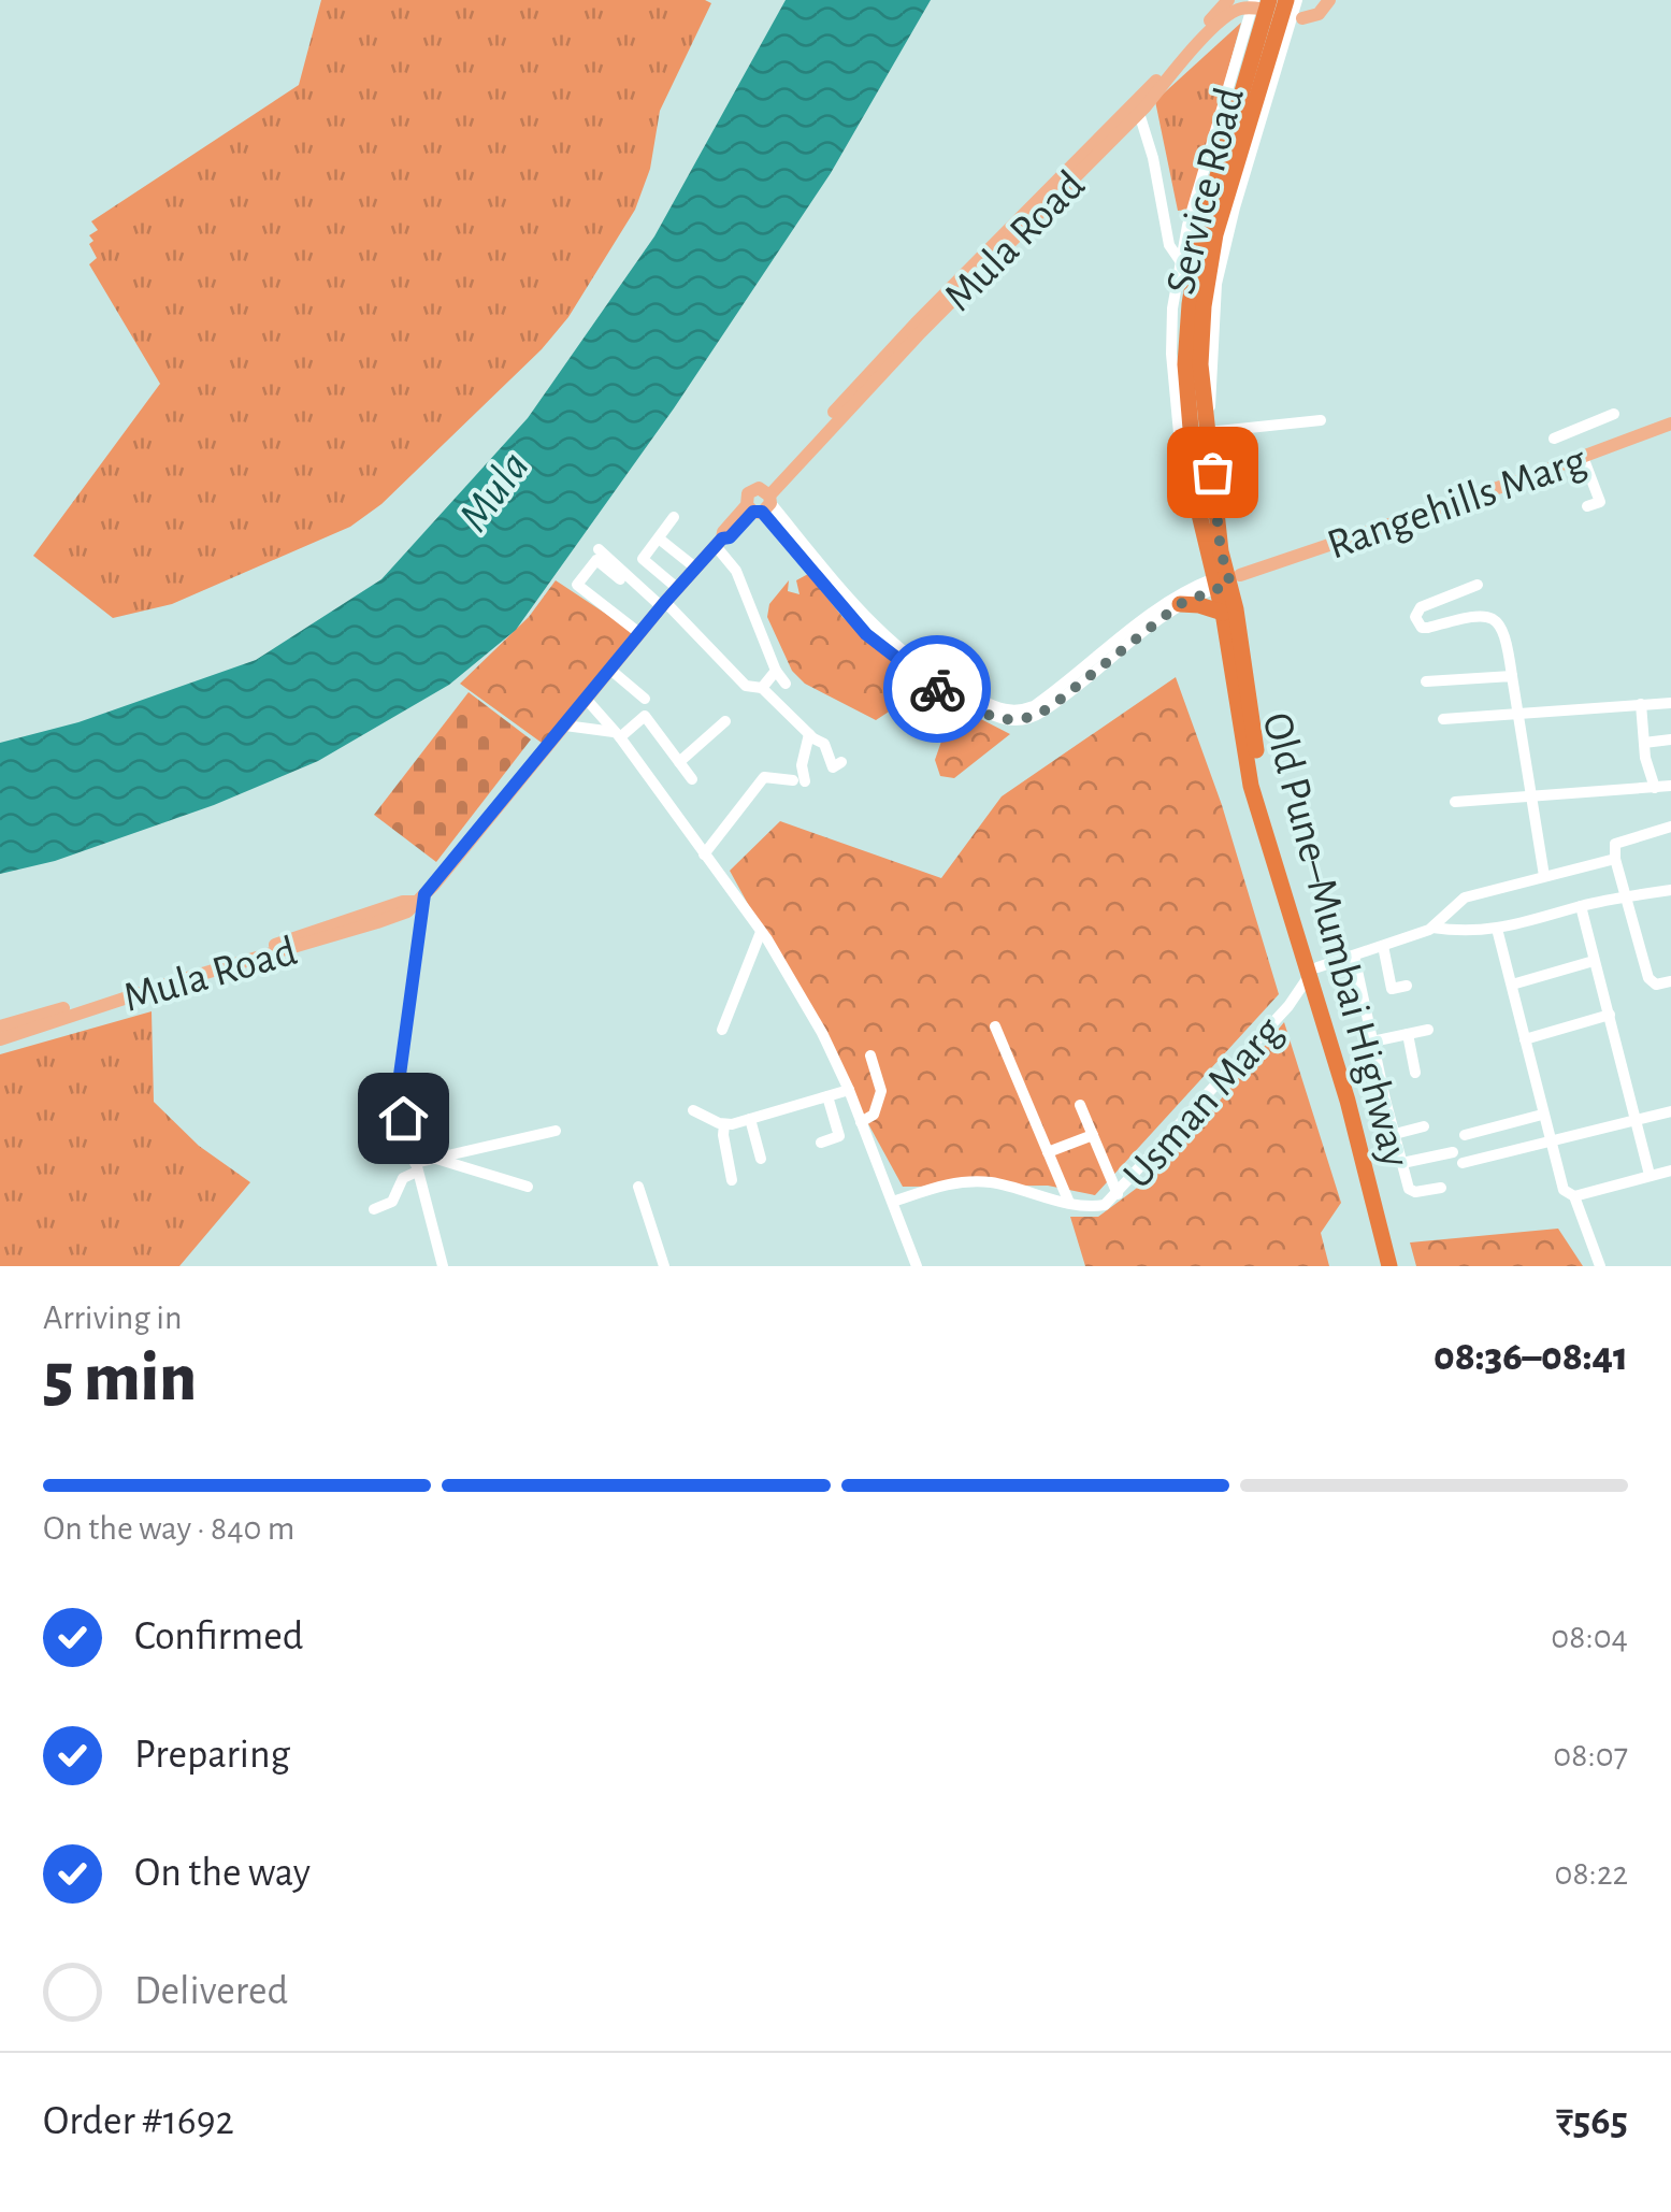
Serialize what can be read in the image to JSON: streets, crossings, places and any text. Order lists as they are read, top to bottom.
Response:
{
  "streets": {
    "highway": ["Old Pune–Mumbai Highway"],
    "main road": ["Mula Road", "Rangehills Marg"],
    "street": ["Service Road", "Usman Marg"]
  },
  "crossings": [
    ["Service Road", "Old Pune–Mumbai Highway"],
    ["Rangehills Marg", "Old Pune–Mumbai Highway"],
    ["Old Pune–Mumbai Highway", "Usman Marg"]
  ],
  "water": ["Mula"],
  "page": {
    "heading": ["5 min", "Arriving in", "08:36–08:41"],
    "panel": ["Order #1692", "₹565"],
    "bar": "On the way · 840 m",
    "list": [
      ["Confirmed", "08:04"],
      ["Preparing", "08:07"],
      ["On the way", "08:22"],
      "Delivered"
    ]
  }
}
